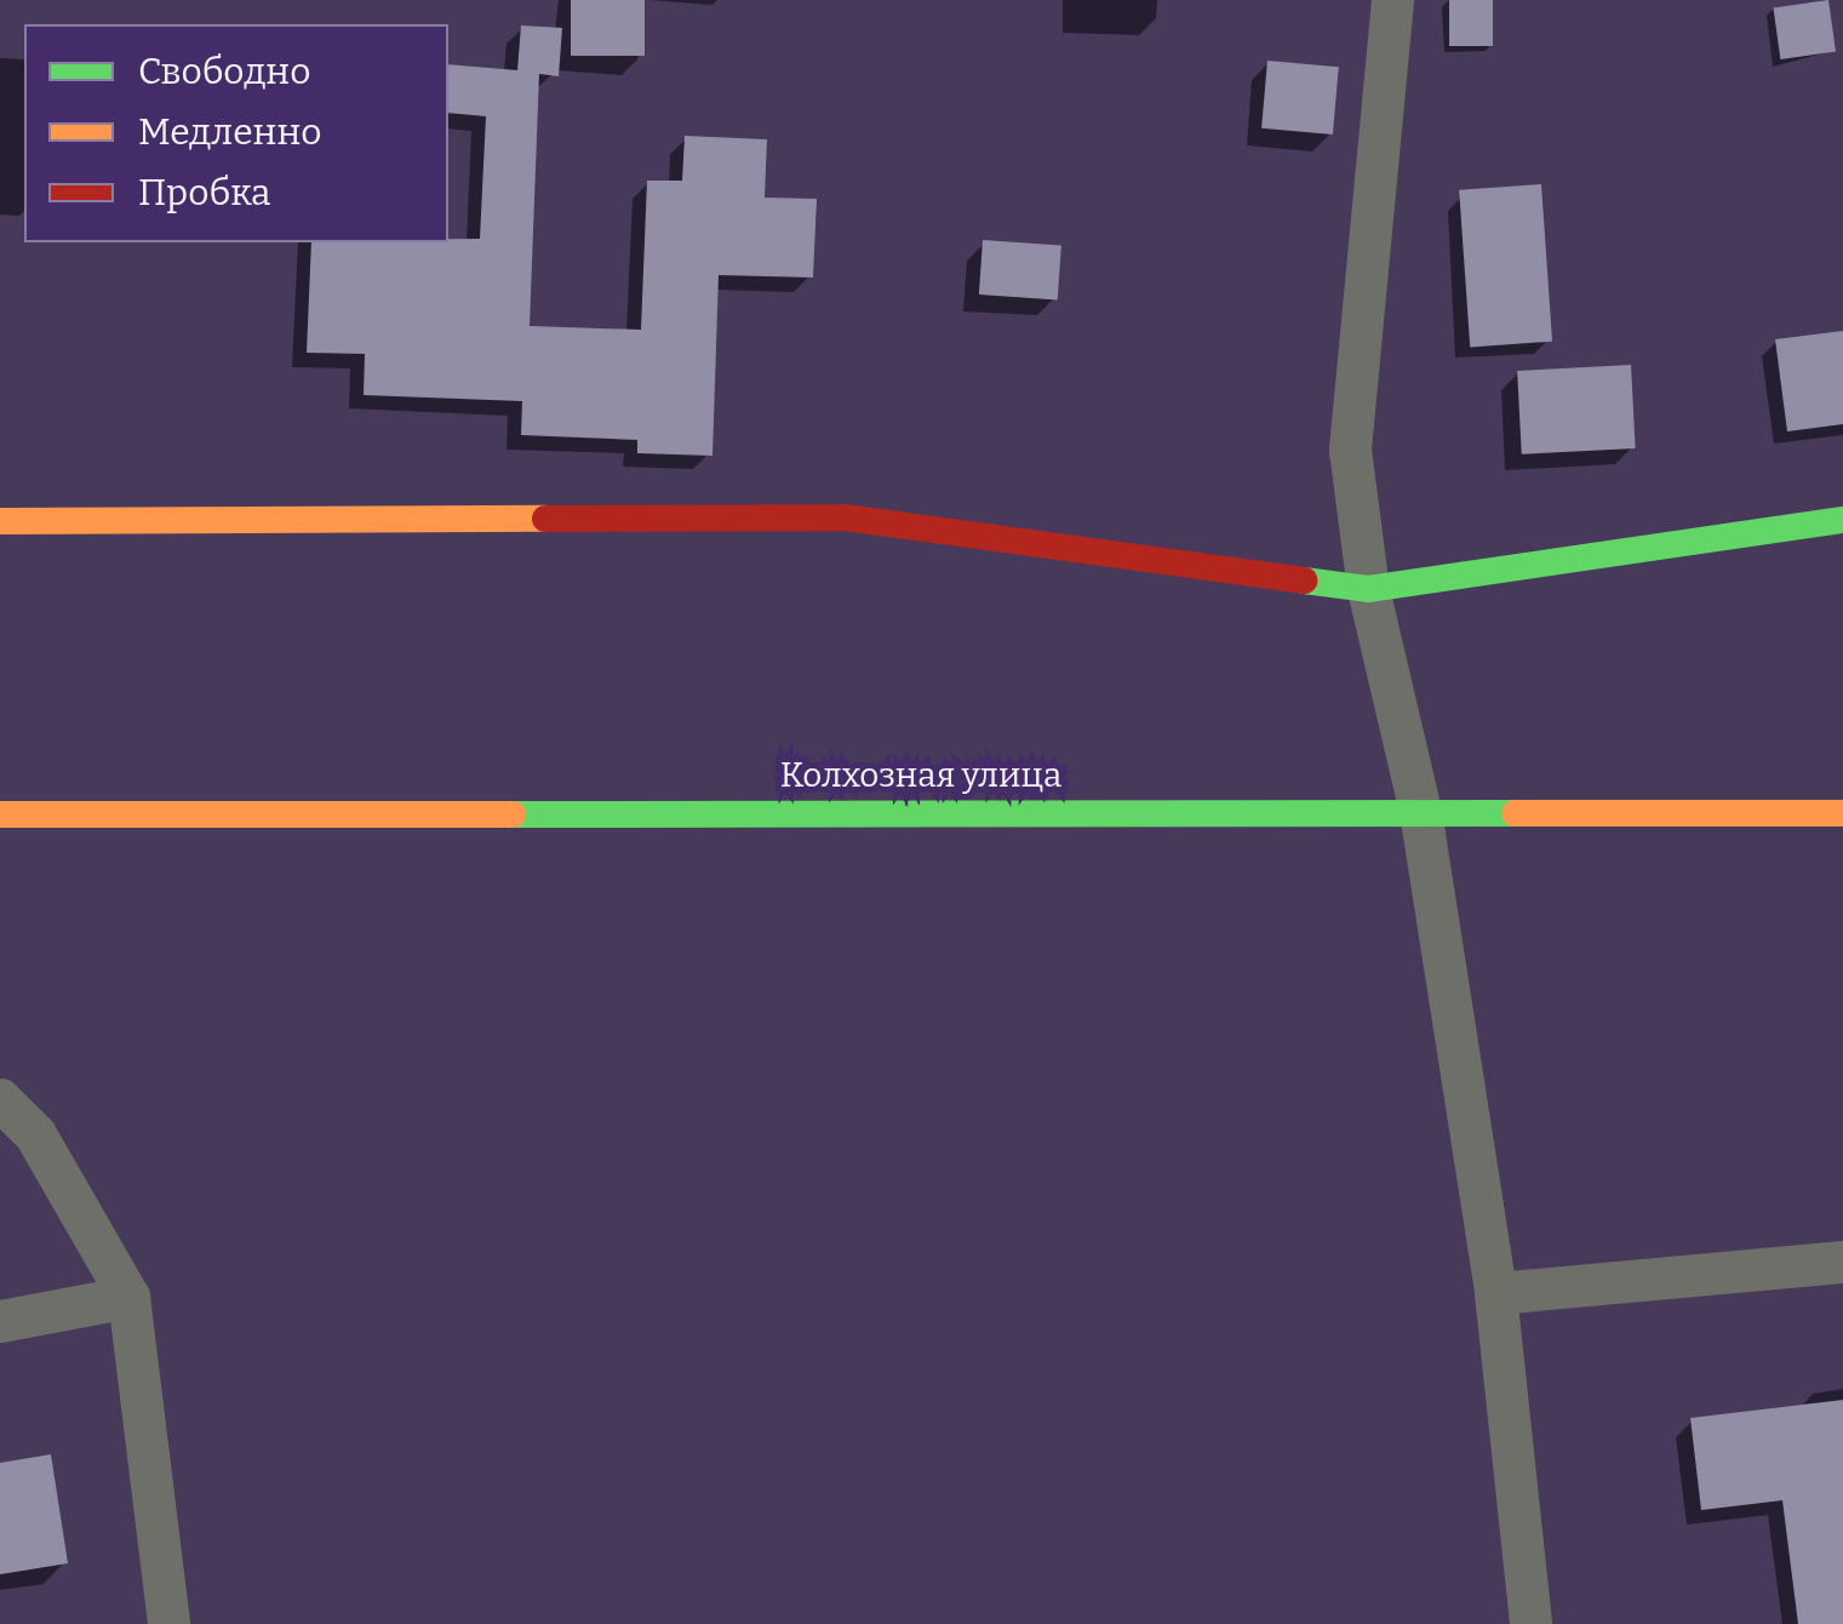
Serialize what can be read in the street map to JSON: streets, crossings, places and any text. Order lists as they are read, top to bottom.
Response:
{
  "streets": {
    "street": ["Колхозная улица"]
  },
  "legend": ["Свободно", "Медленно", "Пробка"]
}
